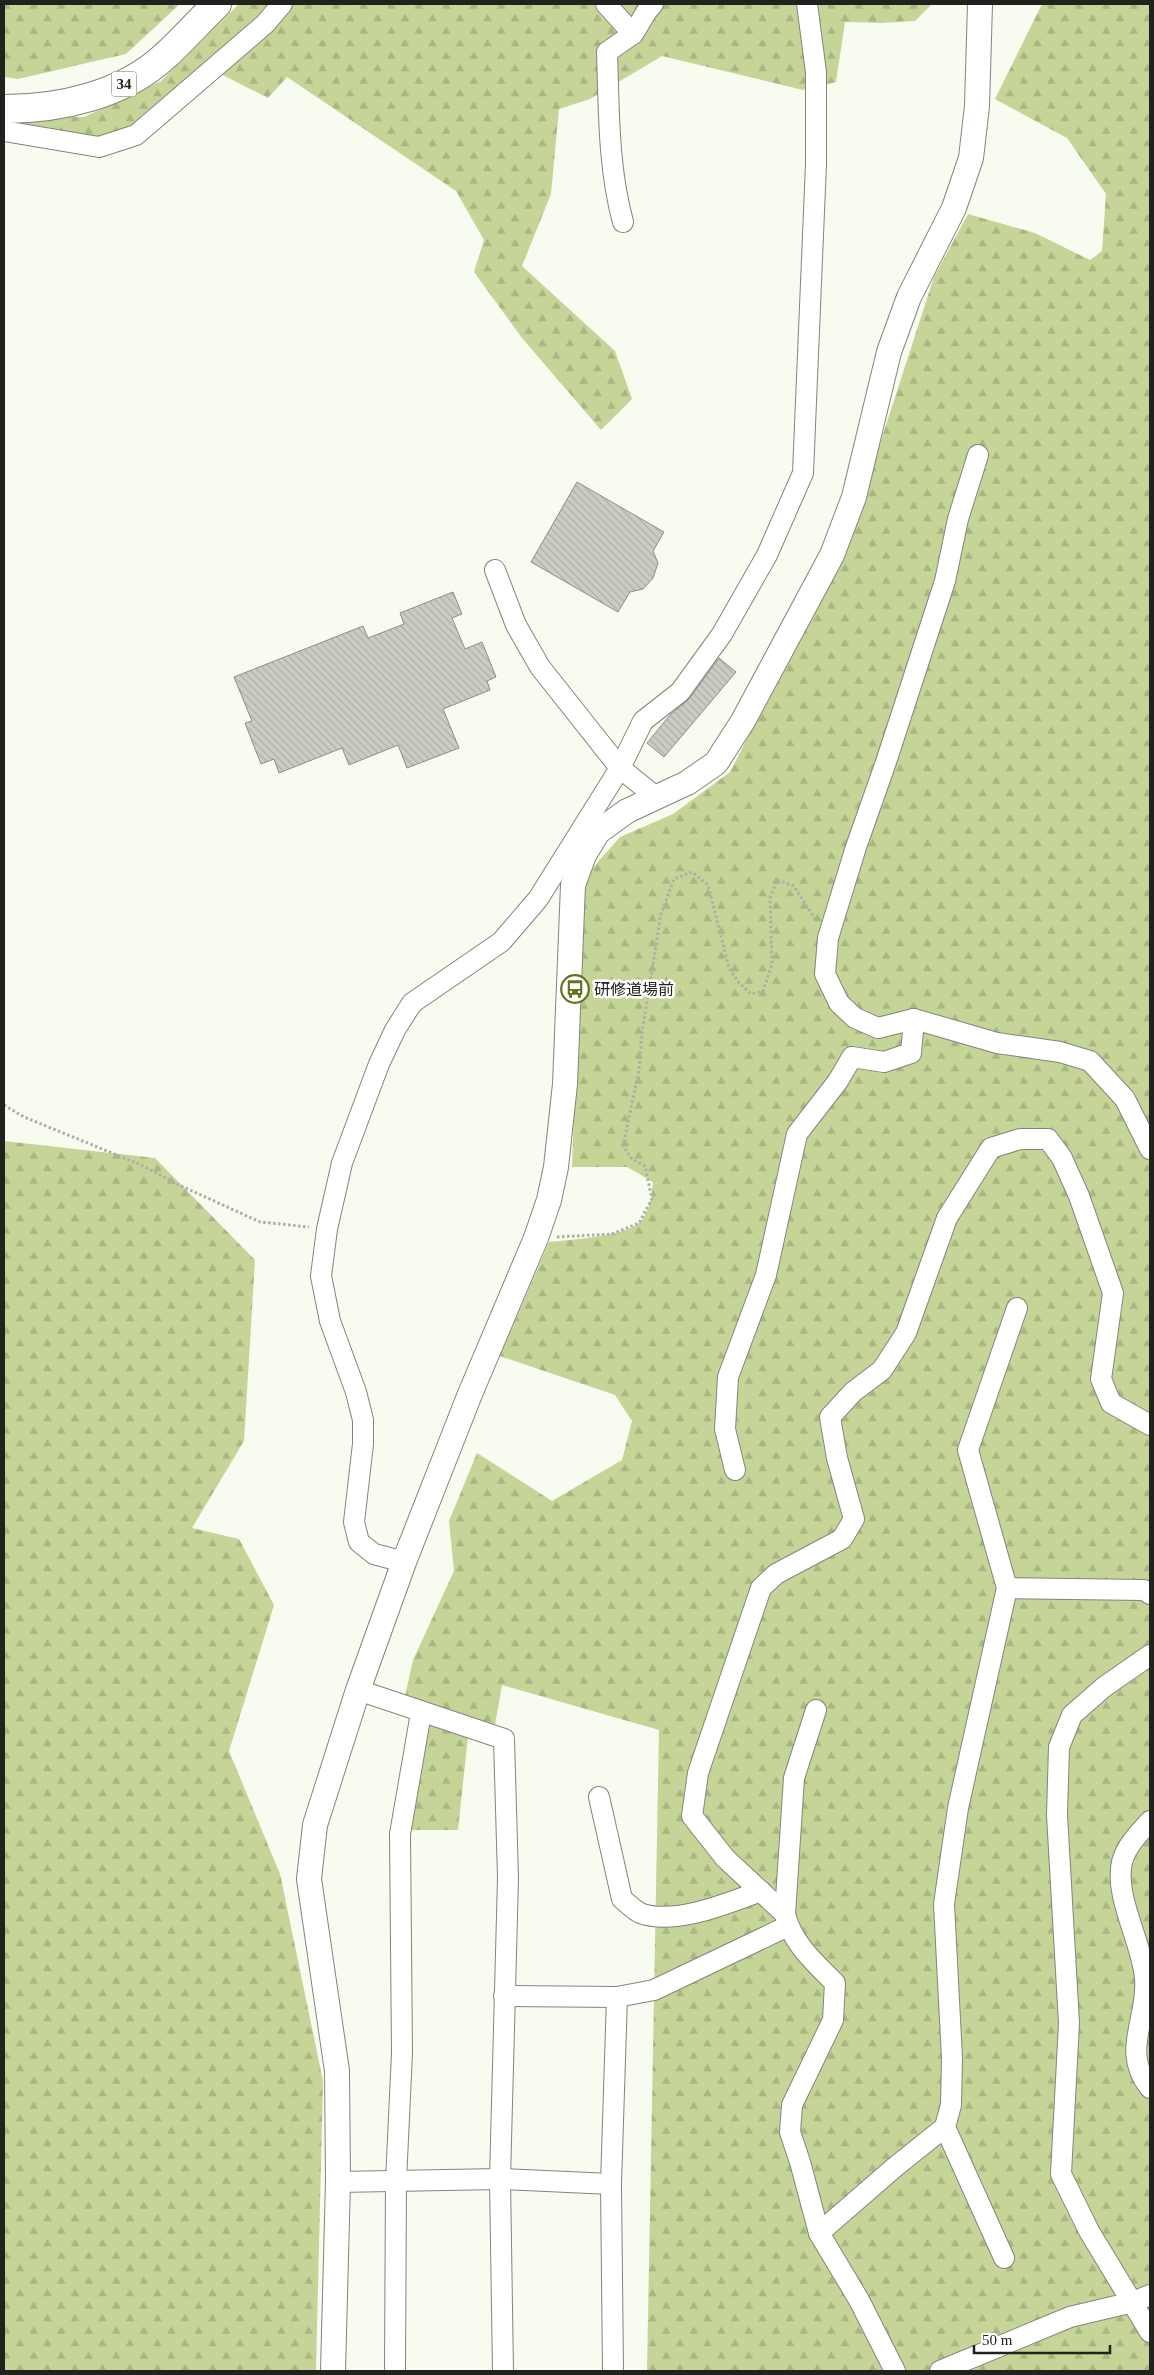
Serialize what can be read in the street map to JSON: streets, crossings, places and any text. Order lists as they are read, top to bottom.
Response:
{
  "streets": {
    "main road": ["34"]
  },
  "places": {
    "bus stop": ["研修道場前"]
  },
  "scale_bar": "50 m"
}
